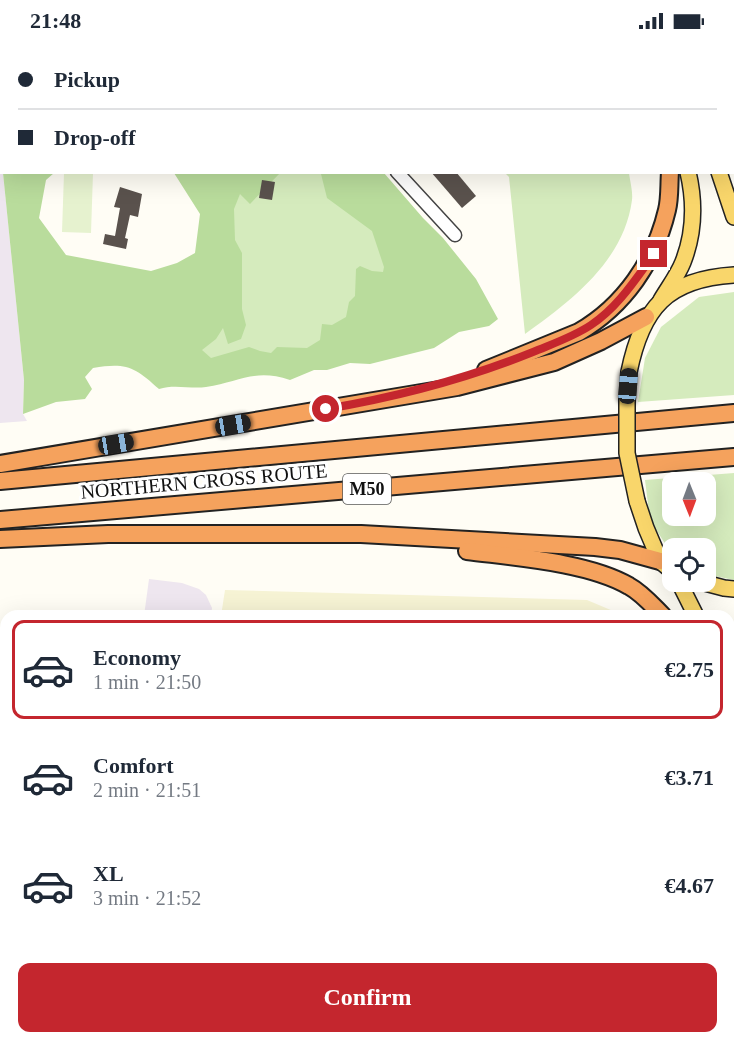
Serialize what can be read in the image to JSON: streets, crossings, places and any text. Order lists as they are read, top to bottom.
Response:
{
  "streets": {
    "highway": ["NORTHERN CROSS ROUTE", "M50"]
  },
  "north": "bottom",
  "page": {
    "status": "21:48",
    "banner": ["Pickup", "Drop-off"],
    "list": [
      {
        "name": "Economy",
        "note": "1 min · 21:50",
        "value": "€2.75"
      },
      {
        "name": "Comfort",
        "note": "2 min · 21:51",
        "value": "€3.71"
      },
      {
        "name": "XL",
        "note": "3 min · 21:52",
        "value": "€4.67"
      }
    ],
    "buttons": "Confirm"
  }
}
